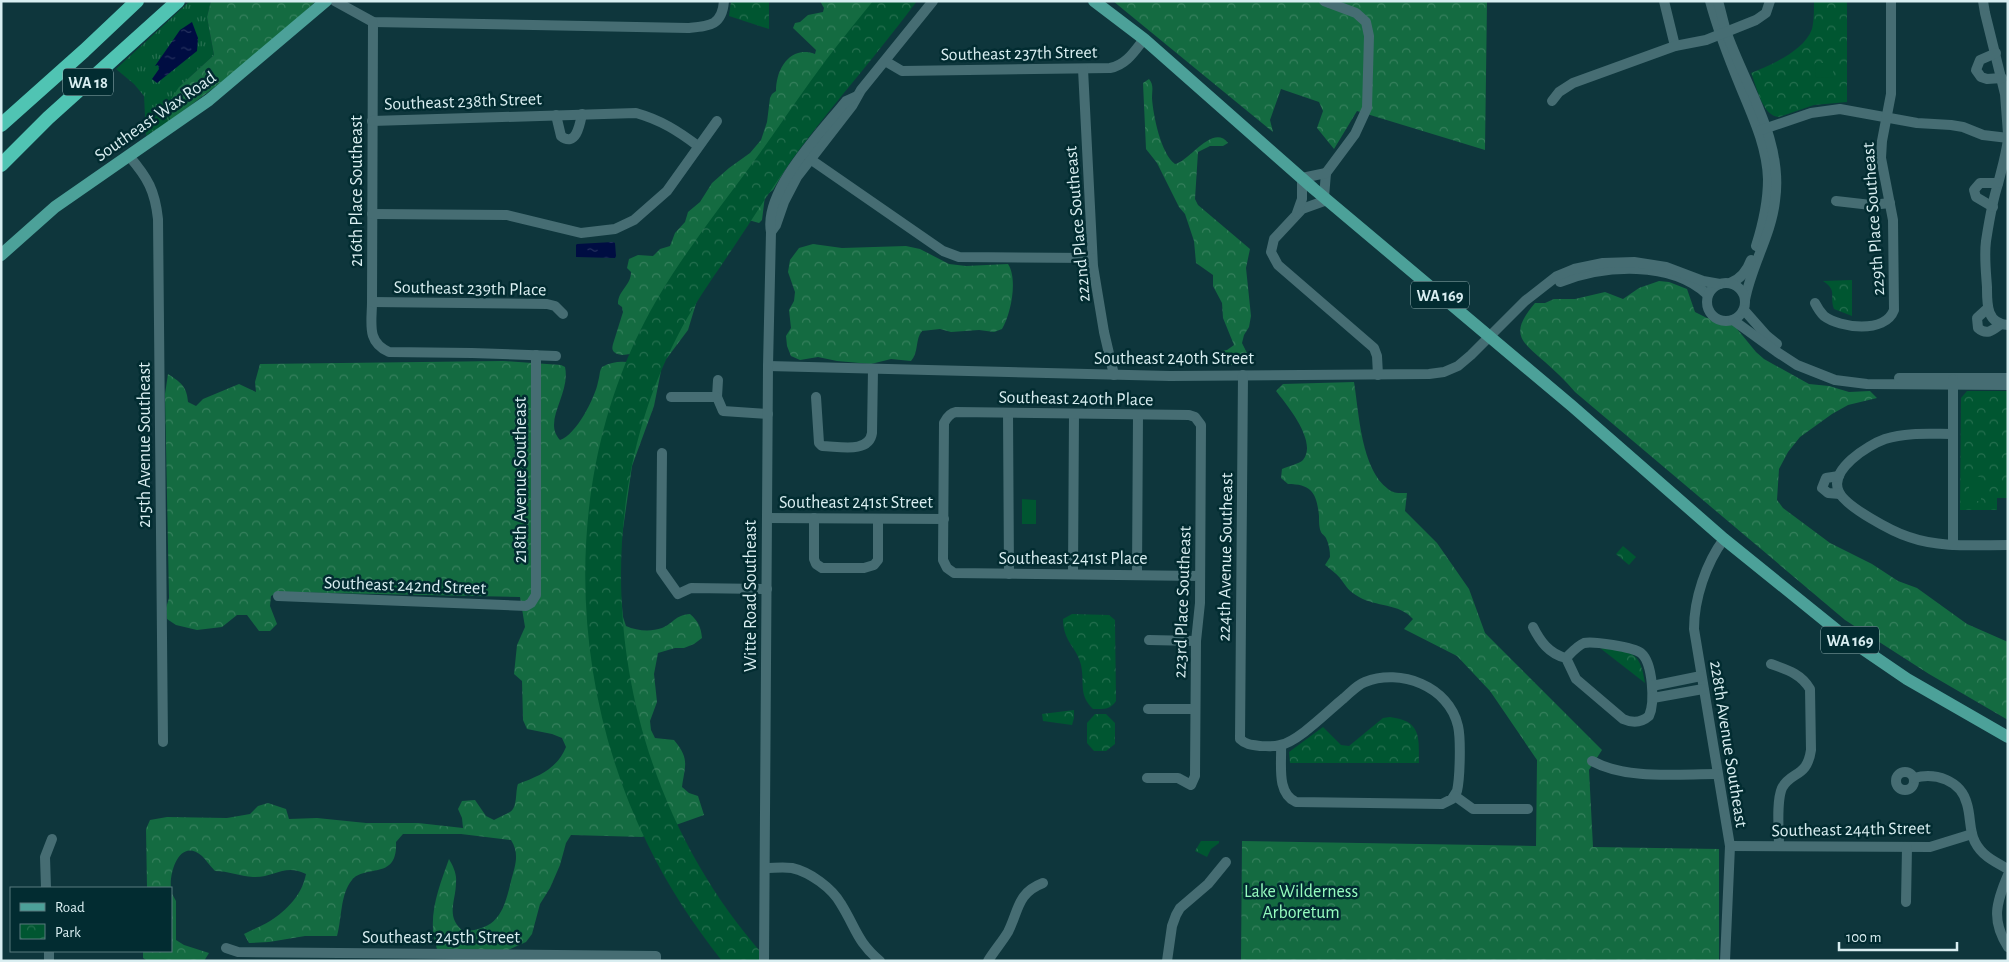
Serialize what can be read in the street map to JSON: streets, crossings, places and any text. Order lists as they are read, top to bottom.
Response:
{
  "streets": {
    "highway": ["WA 18"],
    "main road": ["Southeast Wax Road", "WA 169"],
    "street": [
      "Southeast 237th Street",
      "Southeast 238th Street",
      "216th Place Southeast",
      "229th Place Southeast",
      "222nd Place Southeast",
      "Southeast 239th Place",
      "Southeast 240th Street",
      "Southeast 240th Place",
      "215th Avenue Southeast",
      "218th Avenue Southeast",
      "Southeast 241st Street",
      "224th Avenue Southeast",
      "Southeast 241st Place",
      "Southeast 242nd Street",
      "Witte Road Southeast",
      "223rd Place Southeast",
      "228th Avenue Southeast",
      "Southeast 244th Street",
      "Southeast 245th Street"
    ]
  },
  "crossings": [
    ["Southeast 237th Street", "222nd Place Southeast"],
    ["Southeast 237th Street", "WA 169"],
    ["Southeast 237th Street", "Witte Road Southeast"],
    ["Southeast 238th Street", "216th Place Southeast"],
    ["Southeast Wax Road", "215th Avenue Southeast"],
    ["216th Place Southeast", "Southeast 239th Place"],
    ["216th Place Southeast", "218th Avenue Southeast"],
    ["222nd Place Southeast", "Southeast 240th Street"],
    ["WA 169", "Southeast 240th Street"],
    ["WA 169", "228th Avenue Southeast"],
    ["Southeast 240th Street", "224th Avenue Southeast"],
    ["Southeast 240th Street", "Witte Road Southeast"],
    ["Southeast 240th Place", "Southeast 241st Street"],
    ["Southeast 240th Place", "Southeast 241st Place"],
    ["Southeast 240th Place", "223rd Place Southeast"],
    ["218th Avenue Southeast", "Southeast 242nd Street"],
    ["Southeast 241st Street", "Southeast 241st Place"],
    ["Southeast 241st Street", "Witte Road Southeast"],
    ["Southeast 241st Place", "223rd Place Southeast"],
    ["228th Avenue Southeast", "Southeast 244th Street"]
  ],
  "parks": ["Lake Wilderness Arboretum"],
  "legend": ["Road", "Park"],
  "scale_bar": "100 m"
}
